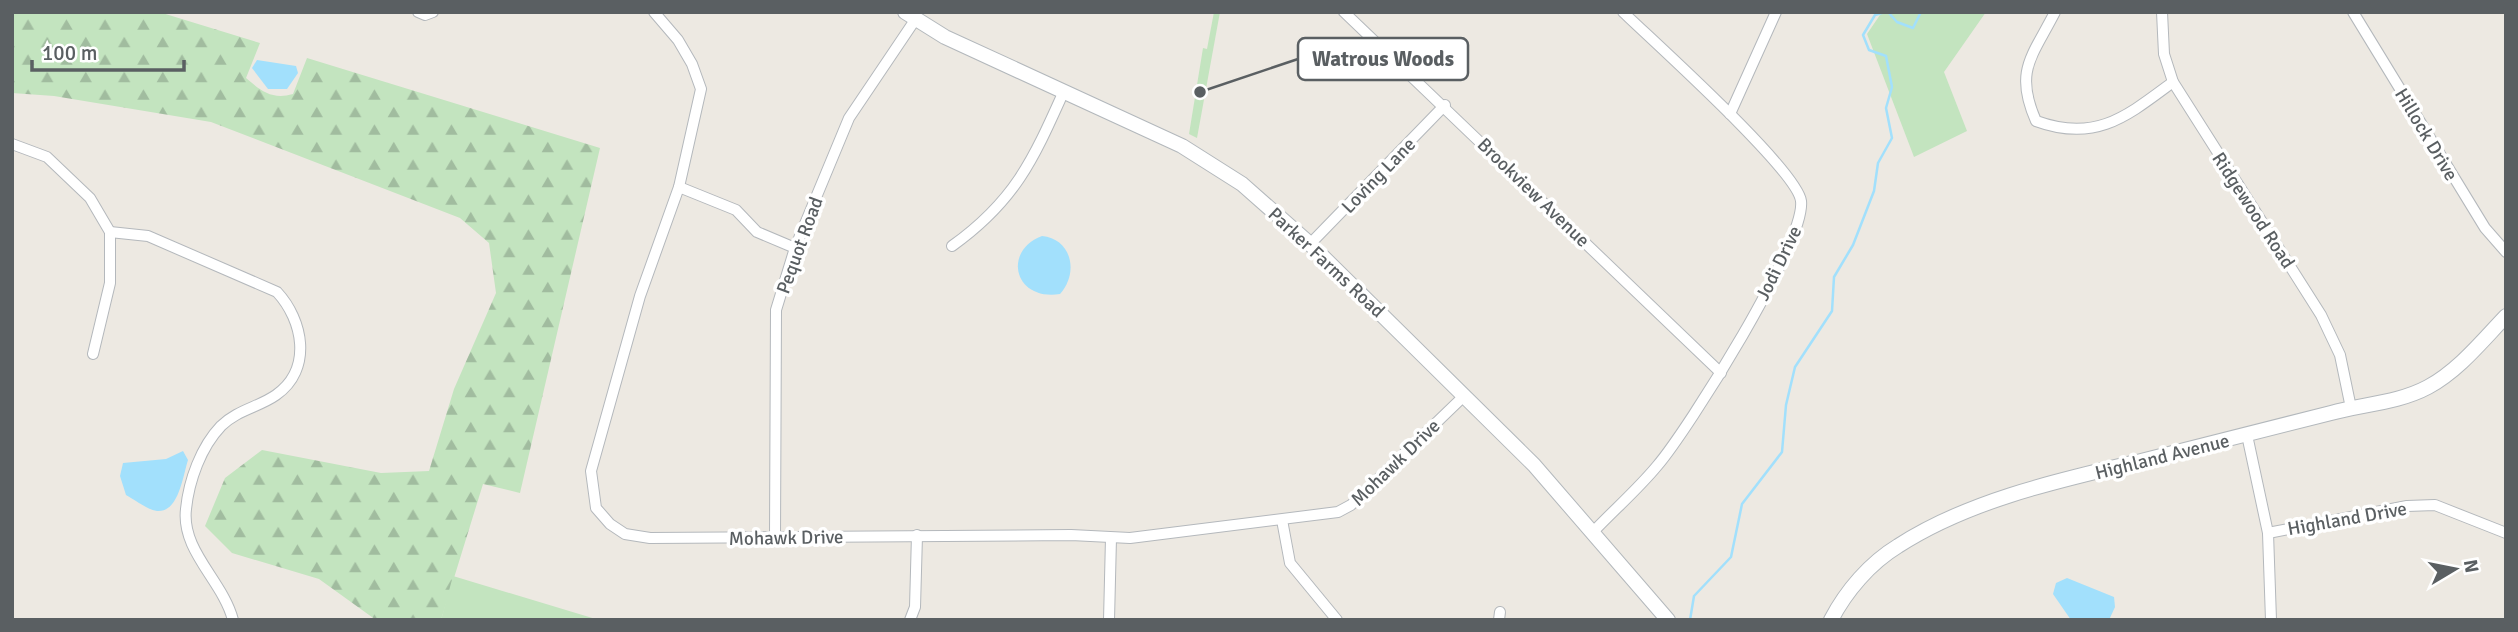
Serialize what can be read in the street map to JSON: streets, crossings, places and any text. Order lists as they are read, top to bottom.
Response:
{
  "streets": {
    "street": [
      "Hillock Drive",
      "Loving Lane",
      "Brookview Avenue",
      "Ridgewood Road",
      "Pequot Road",
      "Parker Farms Road",
      "Jodi Drive",
      "Highland Avenue",
      "Mohawk Drive",
      "Highland Drive"
    ]
  },
  "crossings": [
    ["Loving Lane", "Brookview Avenue"],
    ["Loving Lane", "Parker Farms Road"],
    ["Brookview Avenue", "Jodi Drive"],
    ["Ridgewood Road", "Highland Avenue"],
    ["Pequot Road", "Parker Farms Road"],
    ["Pequot Road", "Mohawk Drive"],
    ["Parker Farms Road", "Jodi Drive"],
    ["Parker Farms Road", "Mohawk Drive"],
    ["Highland Avenue", "Highland Drive"]
  ],
  "places": ["Watrous Woods"],
  "scale_bar": "100 m",
  "north": "right"
}
